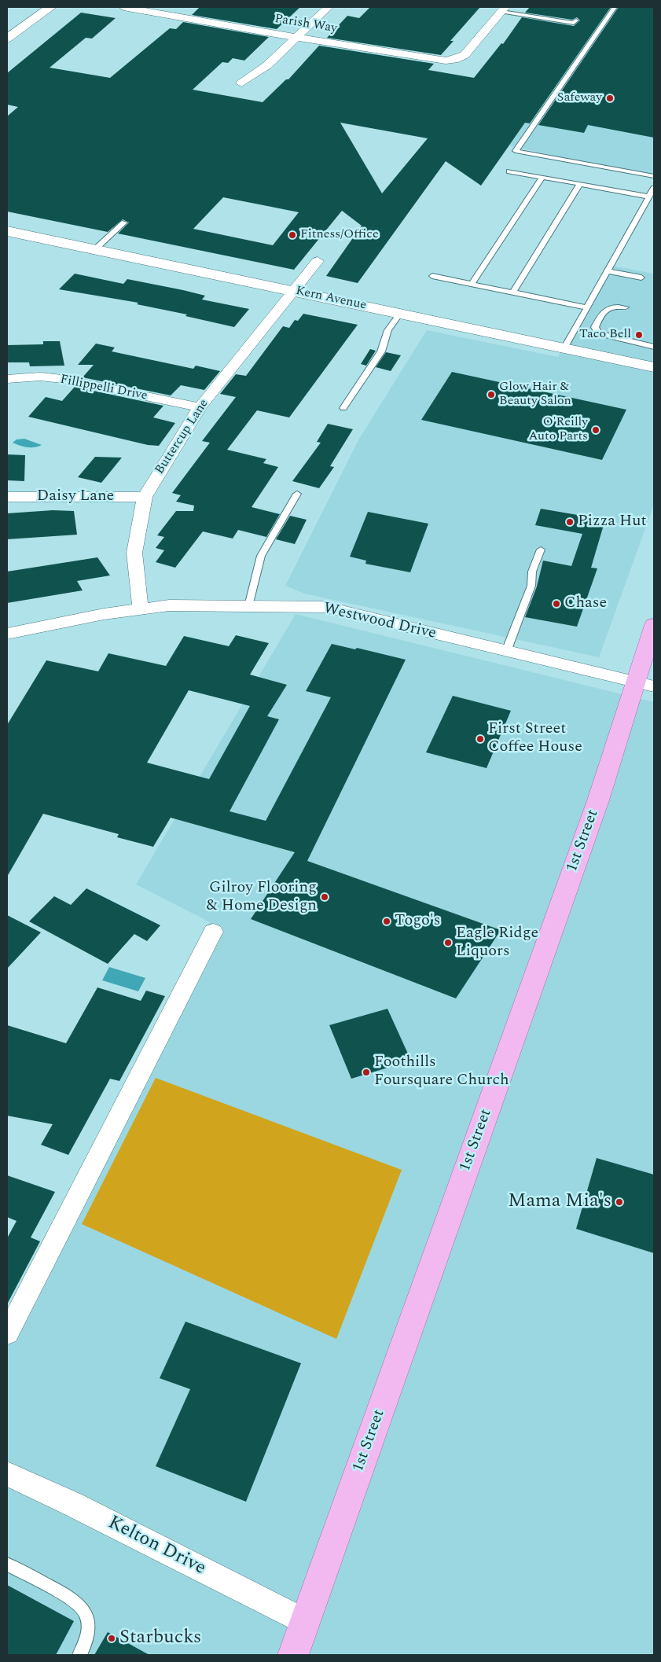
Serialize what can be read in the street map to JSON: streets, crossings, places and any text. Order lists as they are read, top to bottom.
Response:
{
  "streets": {
    "main road": ["1st Street"],
    "street": [
      "Parish Way",
      "Kern Avenue",
      "Fillippelli Drive",
      "Buttercup Lane",
      "Daisy Lane",
      "Westwood Drive",
      "Kelton Drive"
    ]
  },
  "crossings": [
    ["Kern Avenue", "Buttercup Lane"],
    ["Fillippelli Drive", "Buttercup Lane"],
    ["Buttercup Lane", "Daisy Lane"],
    ["Buttercup Lane", "Westwood Drive"],
    ["Westwood Drive", "1st Street"],
    ["1st Street", "Kelton Drive"]
  ],
  "places": [
    "Safeway",
    "Fitness/Office",
    "Taco Bell",
    "Glow Hair & Beauty Salon",
    "O'Reilly Auto Parts",
    "Pizza Hut",
    "Chase",
    "First Street Coffee House",
    "Gilroy Flooring & Home Design",
    "Togo's",
    "Eagle Ridge Liquors",
    "Foothills Foursquare Church",
    "Mama Mia's",
    "Starbucks"
  ]
}
